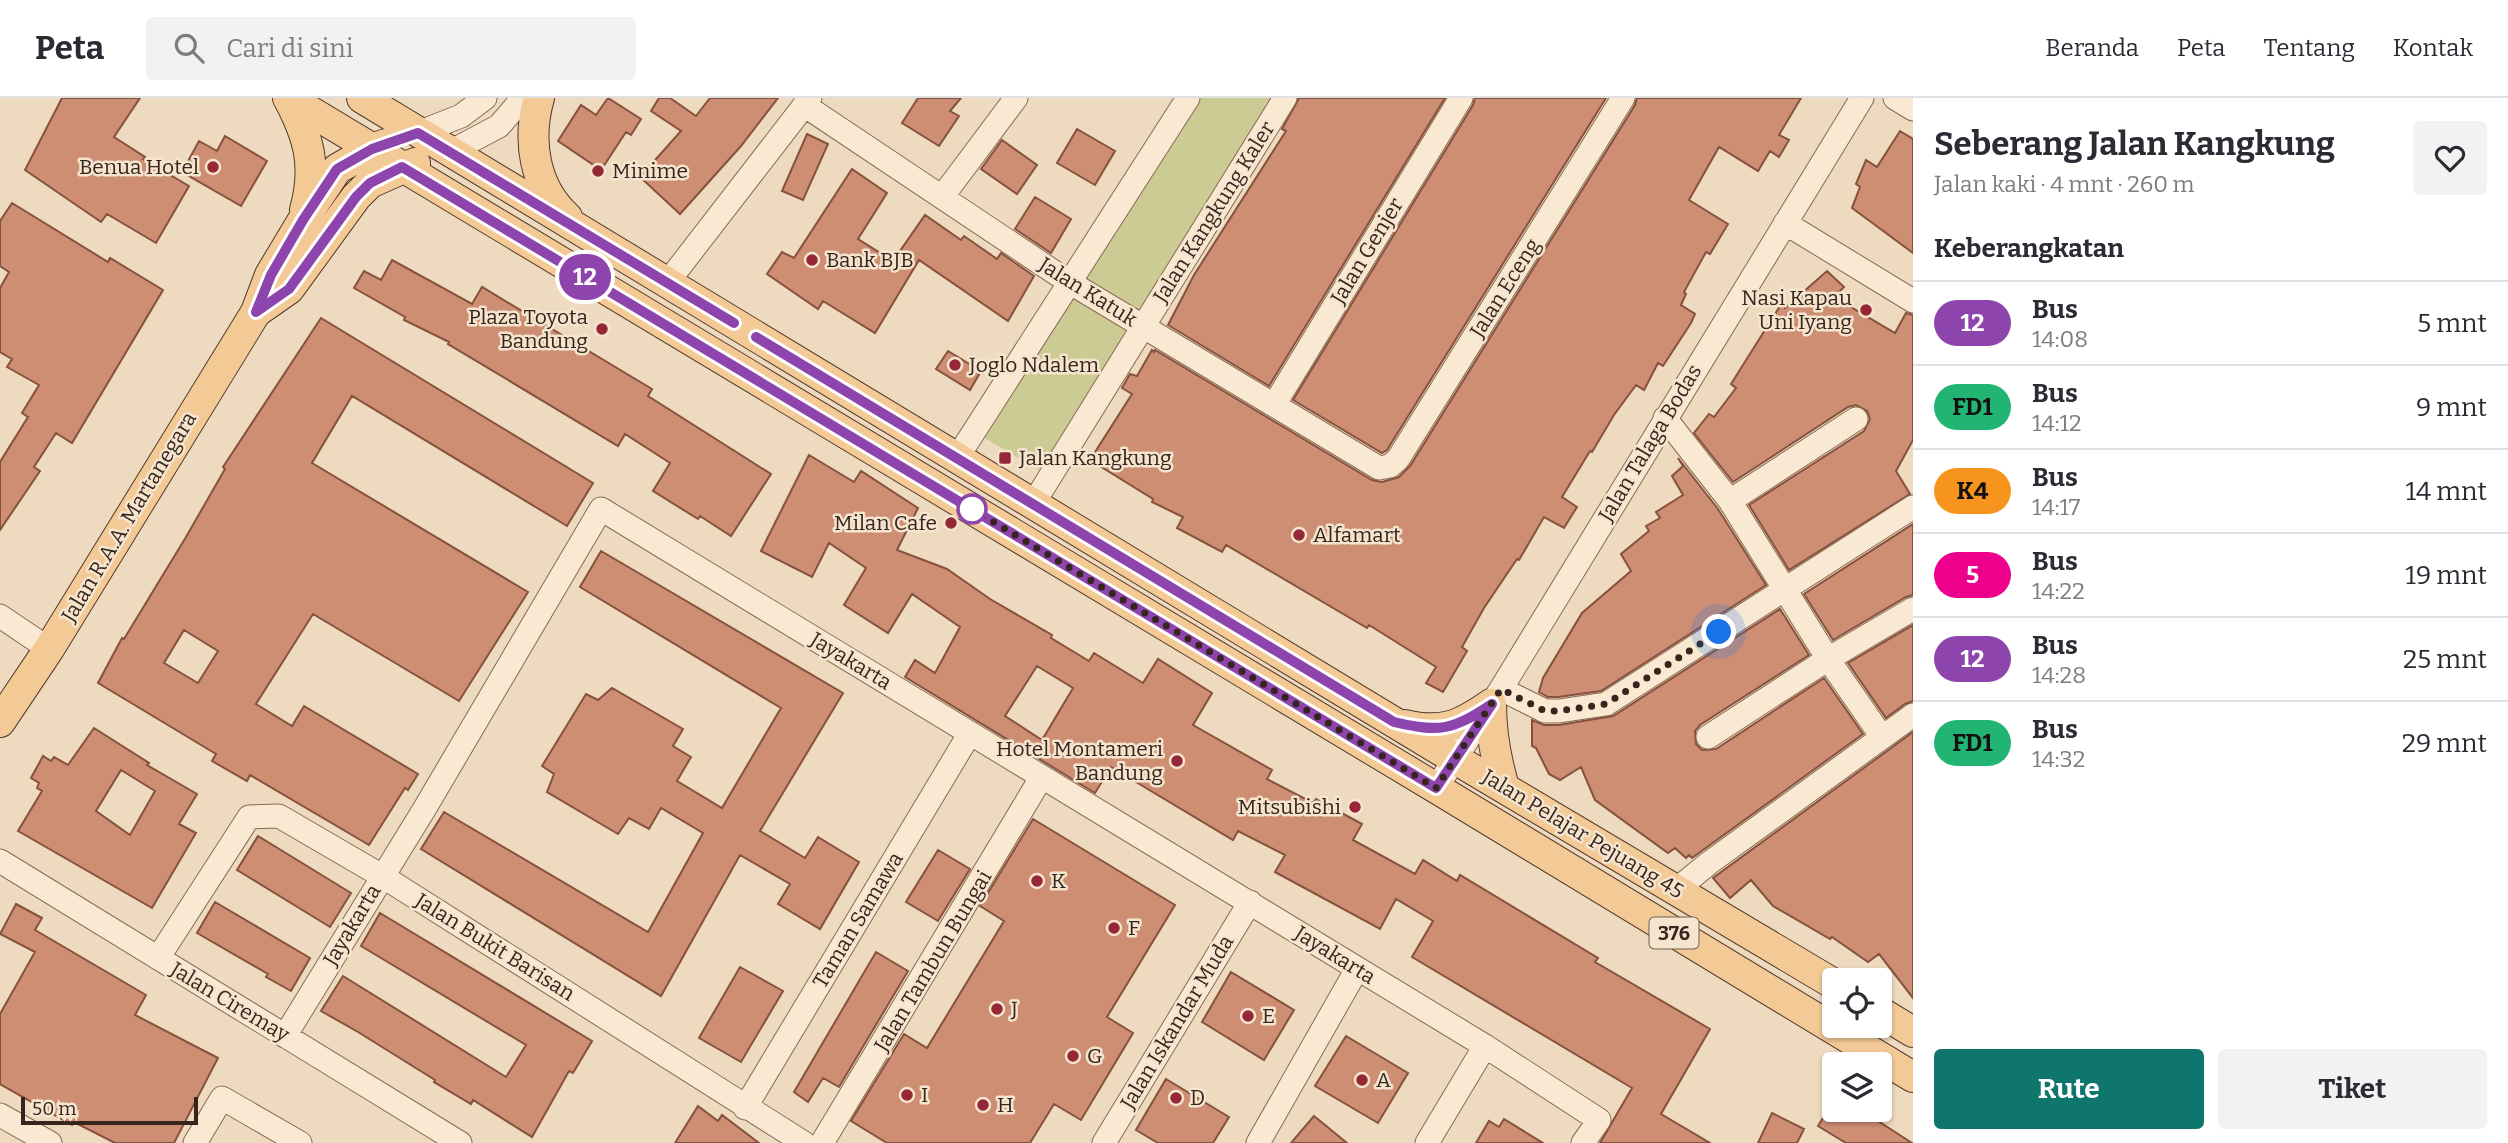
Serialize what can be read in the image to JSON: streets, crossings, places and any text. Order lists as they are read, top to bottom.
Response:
{
  "streets": {
    "main road": ["Jalan R.A.A. Martanegara", "Jalan Pelajar Pejuang 45", "376"],
    "street": [
      "Jalan Kangkung Kaler",
      "Jalan Genjer",
      "Jalan Eceng",
      "Jalan Katuk",
      "Jalan Talaga Bodas",
      "Jayakarta",
      "Taman Samawa",
      "Jalan Bukit Barisan",
      "Jalan Tambun Bungai",
      "Jalan Ciremay",
      "Jalan Iskandar Muda"
    ]
  },
  "crossings": [
    ["Jalan Kangkung Kaler", "Jalan Katuk"],
    ["Jalan Kangkung Kaler", "Jalan Pelajar Pejuang 45"],
    ["Jalan Genjer", "Jalan Katuk"],
    ["Jalan Eceng", "Jalan Katuk"],
    ["Jalan Talaga Bodas", "Jalan Pelajar Pejuang 45"],
    ["Jalan R.A.A. Martanegara", "Jalan Pelajar Pejuang 45"],
    ["Jayakarta", "Taman Samawa"],
    ["Jayakarta", "Jalan Bukit Barisan"],
    ["Jayakarta", "Jalan Tambun Bungai"],
    ["Jayakarta", "Jalan Ciremay"],
    ["Jayakarta", "Jalan Iskandar Muda"],
    ["Taman Samawa", "Jalan Bukit Barisan"],
    ["Jalan Bukit Barisan", "Jalan Ciremay"]
  ],
  "places": {
    "other": [
      "Benua Hotel",
      "Minime",
      "Bank BJB",
      "Nasi Kapau Uni Iyang",
      "Plaza Toyota Bandung",
      "Joglo Ndalem",
      "Milan Cafe",
      "Alfamart",
      "Hotel Montameri Bandung",
      "Mitsubishi",
      "K",
      "F",
      "J",
      "E",
      "G",
      "A",
      "I",
      "D",
      "H"
    ],
    "transit": ["Jalan Kangkung"]
  },
  "lines": ["bus line 12"],
  "scale_bar": "50 m",
  "page": {
    "header": "Peta",
    "search": "Cari di sini",
    "nav": [
      "Beranda",
      "Peta",
      "Tentang",
      "Kontak"
    ],
    "on_map": "12",
    "heading": [
      ["Seberang Jalan Kangkung", "Jalan kaki · 4 mnt · 260 m"],
      "Keberangkatan"
    ],
    "list": [
      {
        "mark": "12",
        "name": "Bus",
        "note": "14:08",
        "value": "5 mnt"
      },
      {
        "mark": "FD1",
        "name": "Bus",
        "note": "14:12",
        "value": "9 mnt"
      },
      {
        "mark": "K4",
        "name": "Bus",
        "note": "14:17",
        "value": "14 mnt"
      },
      {
        "mark": "5",
        "name": "Bus",
        "note": "14:22",
        "value": "19 mnt"
      },
      {
        "mark": "12",
        "name": "Bus",
        "note": "14:28",
        "value": "25 mnt"
      },
      {
        "mark": "FD1",
        "name": "Bus",
        "note": "14:32",
        "value": "29 mnt"
      }
    ],
    "buttons": ["Rute", "Tiket"],
    "scale": "50 m"
  }
}
